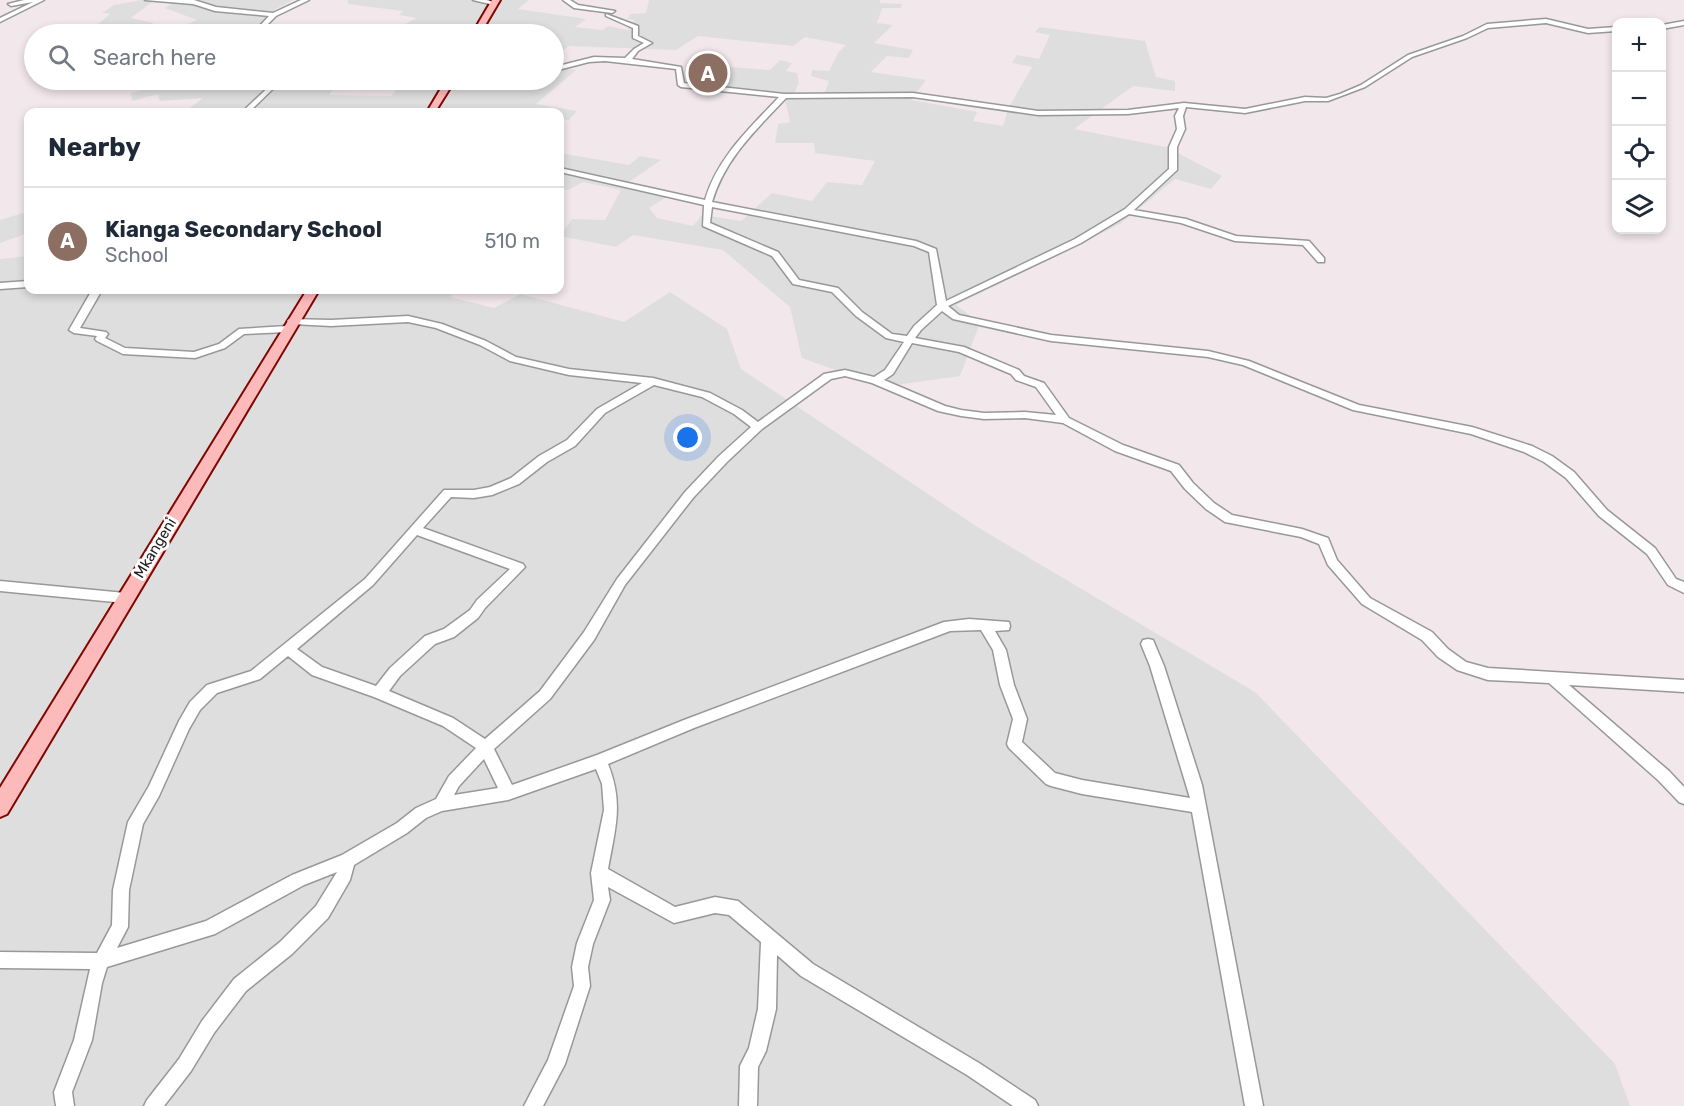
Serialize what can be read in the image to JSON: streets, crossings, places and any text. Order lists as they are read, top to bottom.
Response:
{
  "streets": {
    "street": ["Mkangeni"]
  },
  "page": {
    "map_buttons": ["+", "−"],
    "search": "Search here",
    "pins": "A",
    "heading": "Nearby",
    "list": [
      {
        "mark": "A",
        "name": "Kianga Secondary School",
        "note": "School",
        "value": "510 m"
      }
    ]
  }
}
